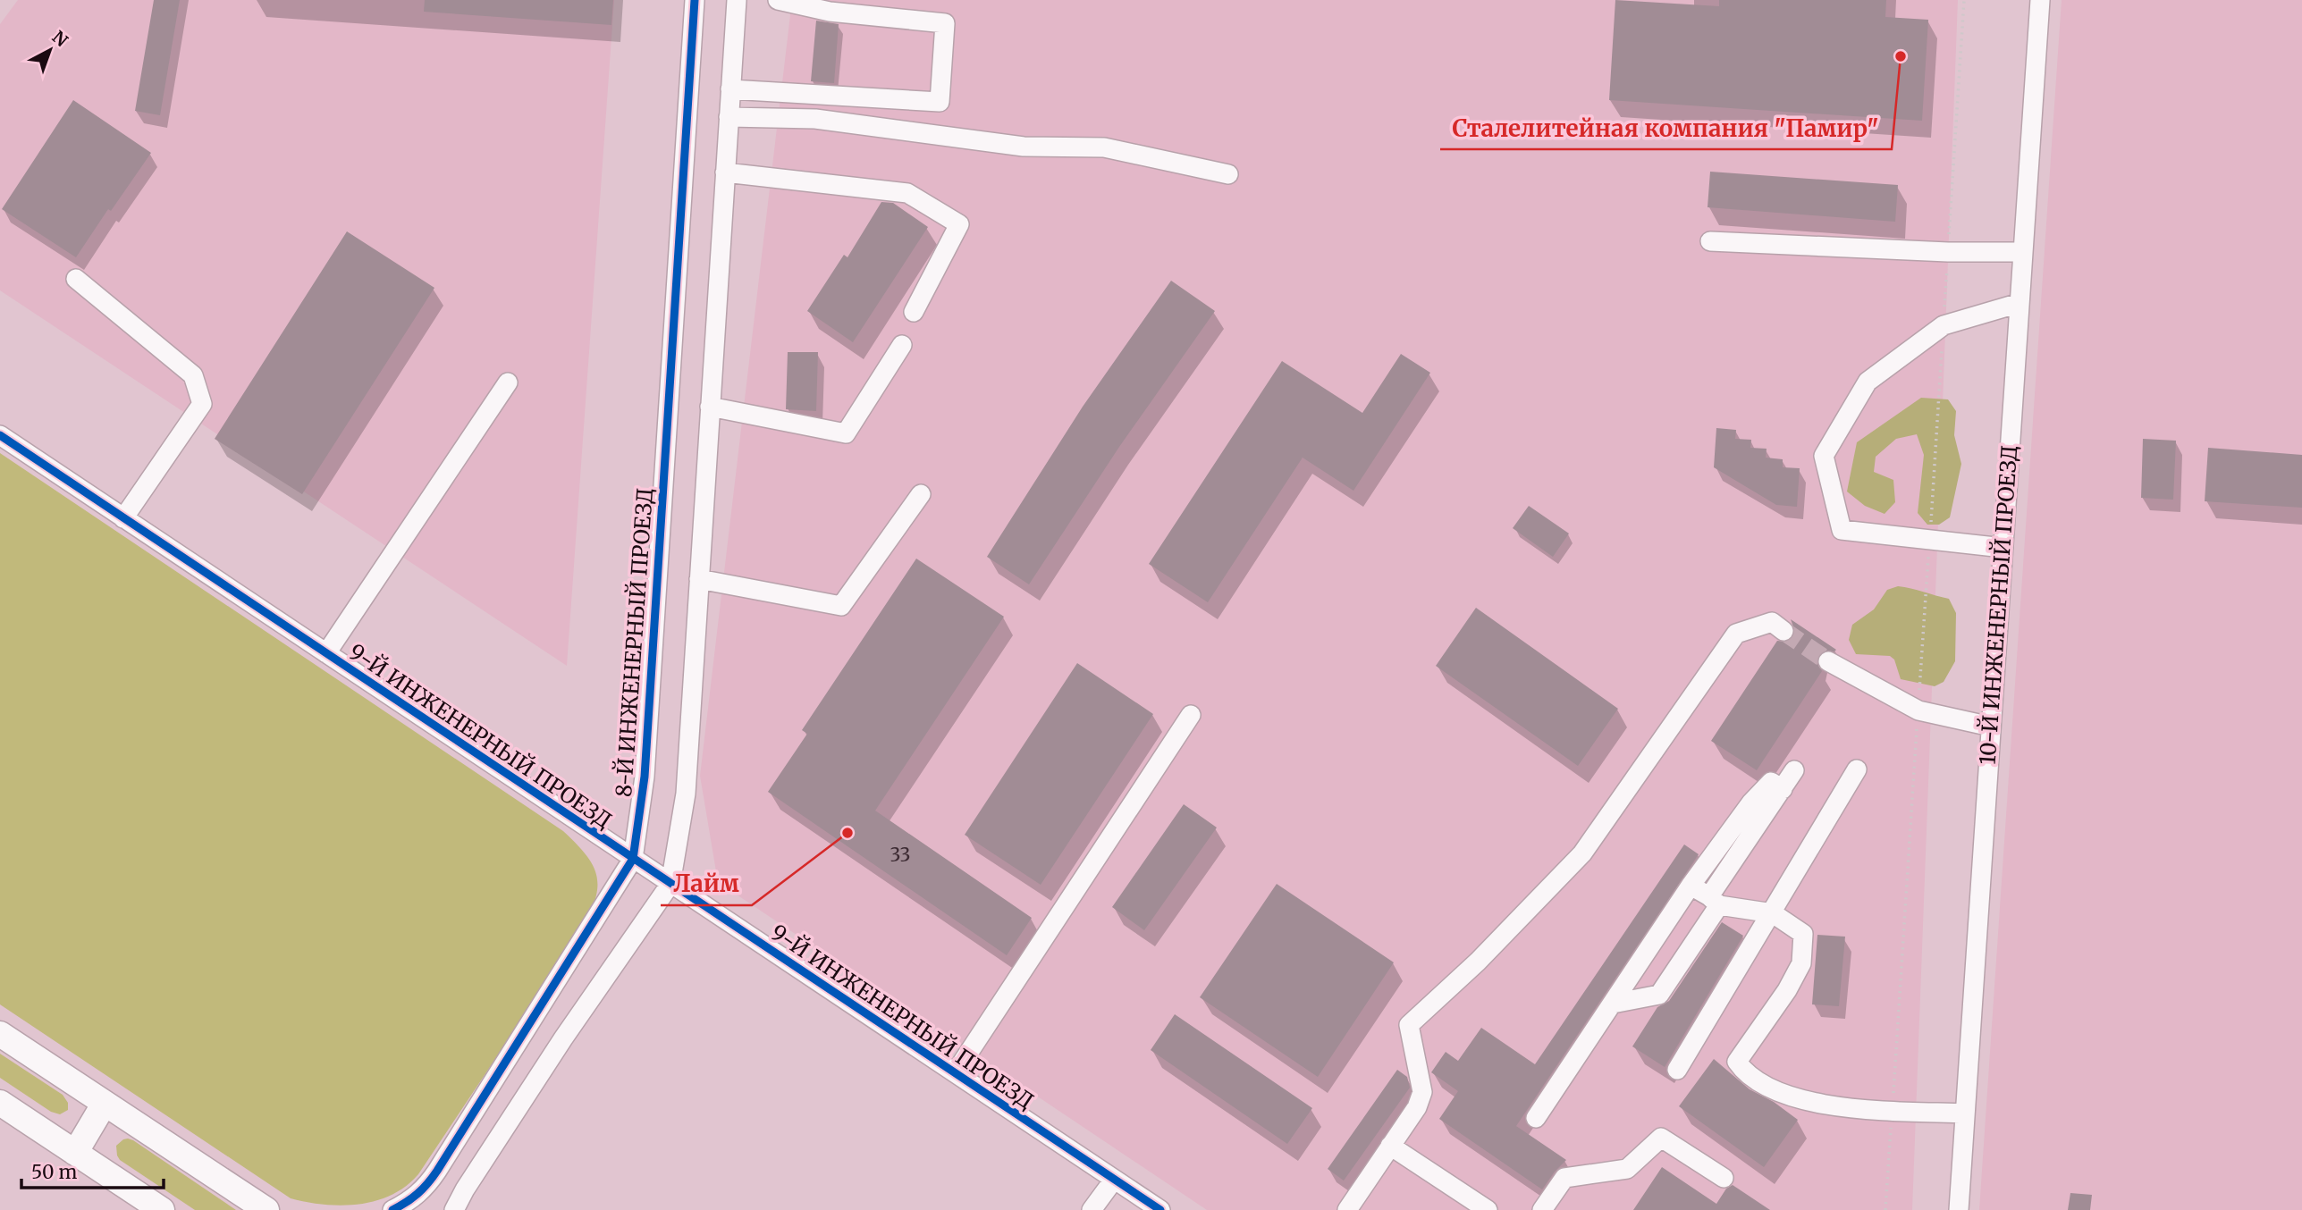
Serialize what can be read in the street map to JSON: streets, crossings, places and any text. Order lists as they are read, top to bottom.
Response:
{
  "streets": {
    "street": ["10-Й ИНЖЕНЕРНЫЙ ПРОЕЗД", "8-Й ИНЖЕНЕРНЫЙ ПРОЕЗД", "9-Й ИНЖЕНЕРНЫЙ ПРОЕЗД"]
  },
  "crossings": [
    ["8-Й ИНЖЕНЕРНЫЙ ПРОЕЗД", "9-Й ИНЖЕНЕРНЫЙ ПРОЕЗД"]
  ],
  "places": ["Сталелитейная компания \"Памир\"", "Лайм"],
  "house_numbers": ["33"],
  "scale_bar": "50 m",
  "north": "top right"
}
